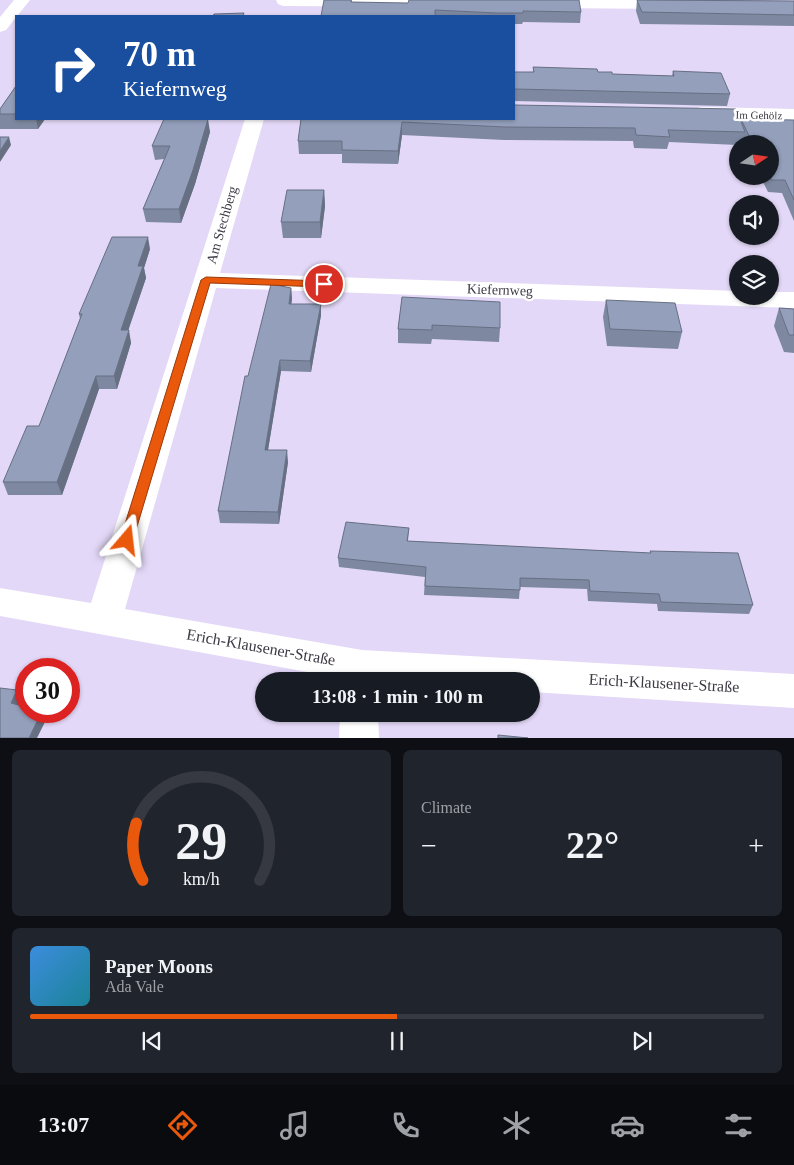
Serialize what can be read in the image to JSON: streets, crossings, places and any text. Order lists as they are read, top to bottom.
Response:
{
  "streets": {
    "street": [
      "Im Gehölz",
      "Am Stechberg",
      "Kiefernweg",
      "Erich-Klausener-Straße"
    ]
  },
  "crossings": [
    ["Am Stechberg", "Kiefernweg"],
    ["Am Stechberg", "Erich-Klausener-Straße"]
  ],
  "north": "right",
  "page": {
    "turn": ["70 m", "Kiefernweg"],
    "limit": "30",
    "trip": "13:08 · 1 min · 100 m",
    "tile": "Climate",
    "heat": ["−", "22°", "+"],
    "song": ["Paper Moons", "Ada Vale"],
    "tabs": "13:07",
    "gauge": ["29", "km/h"]
  }
}
